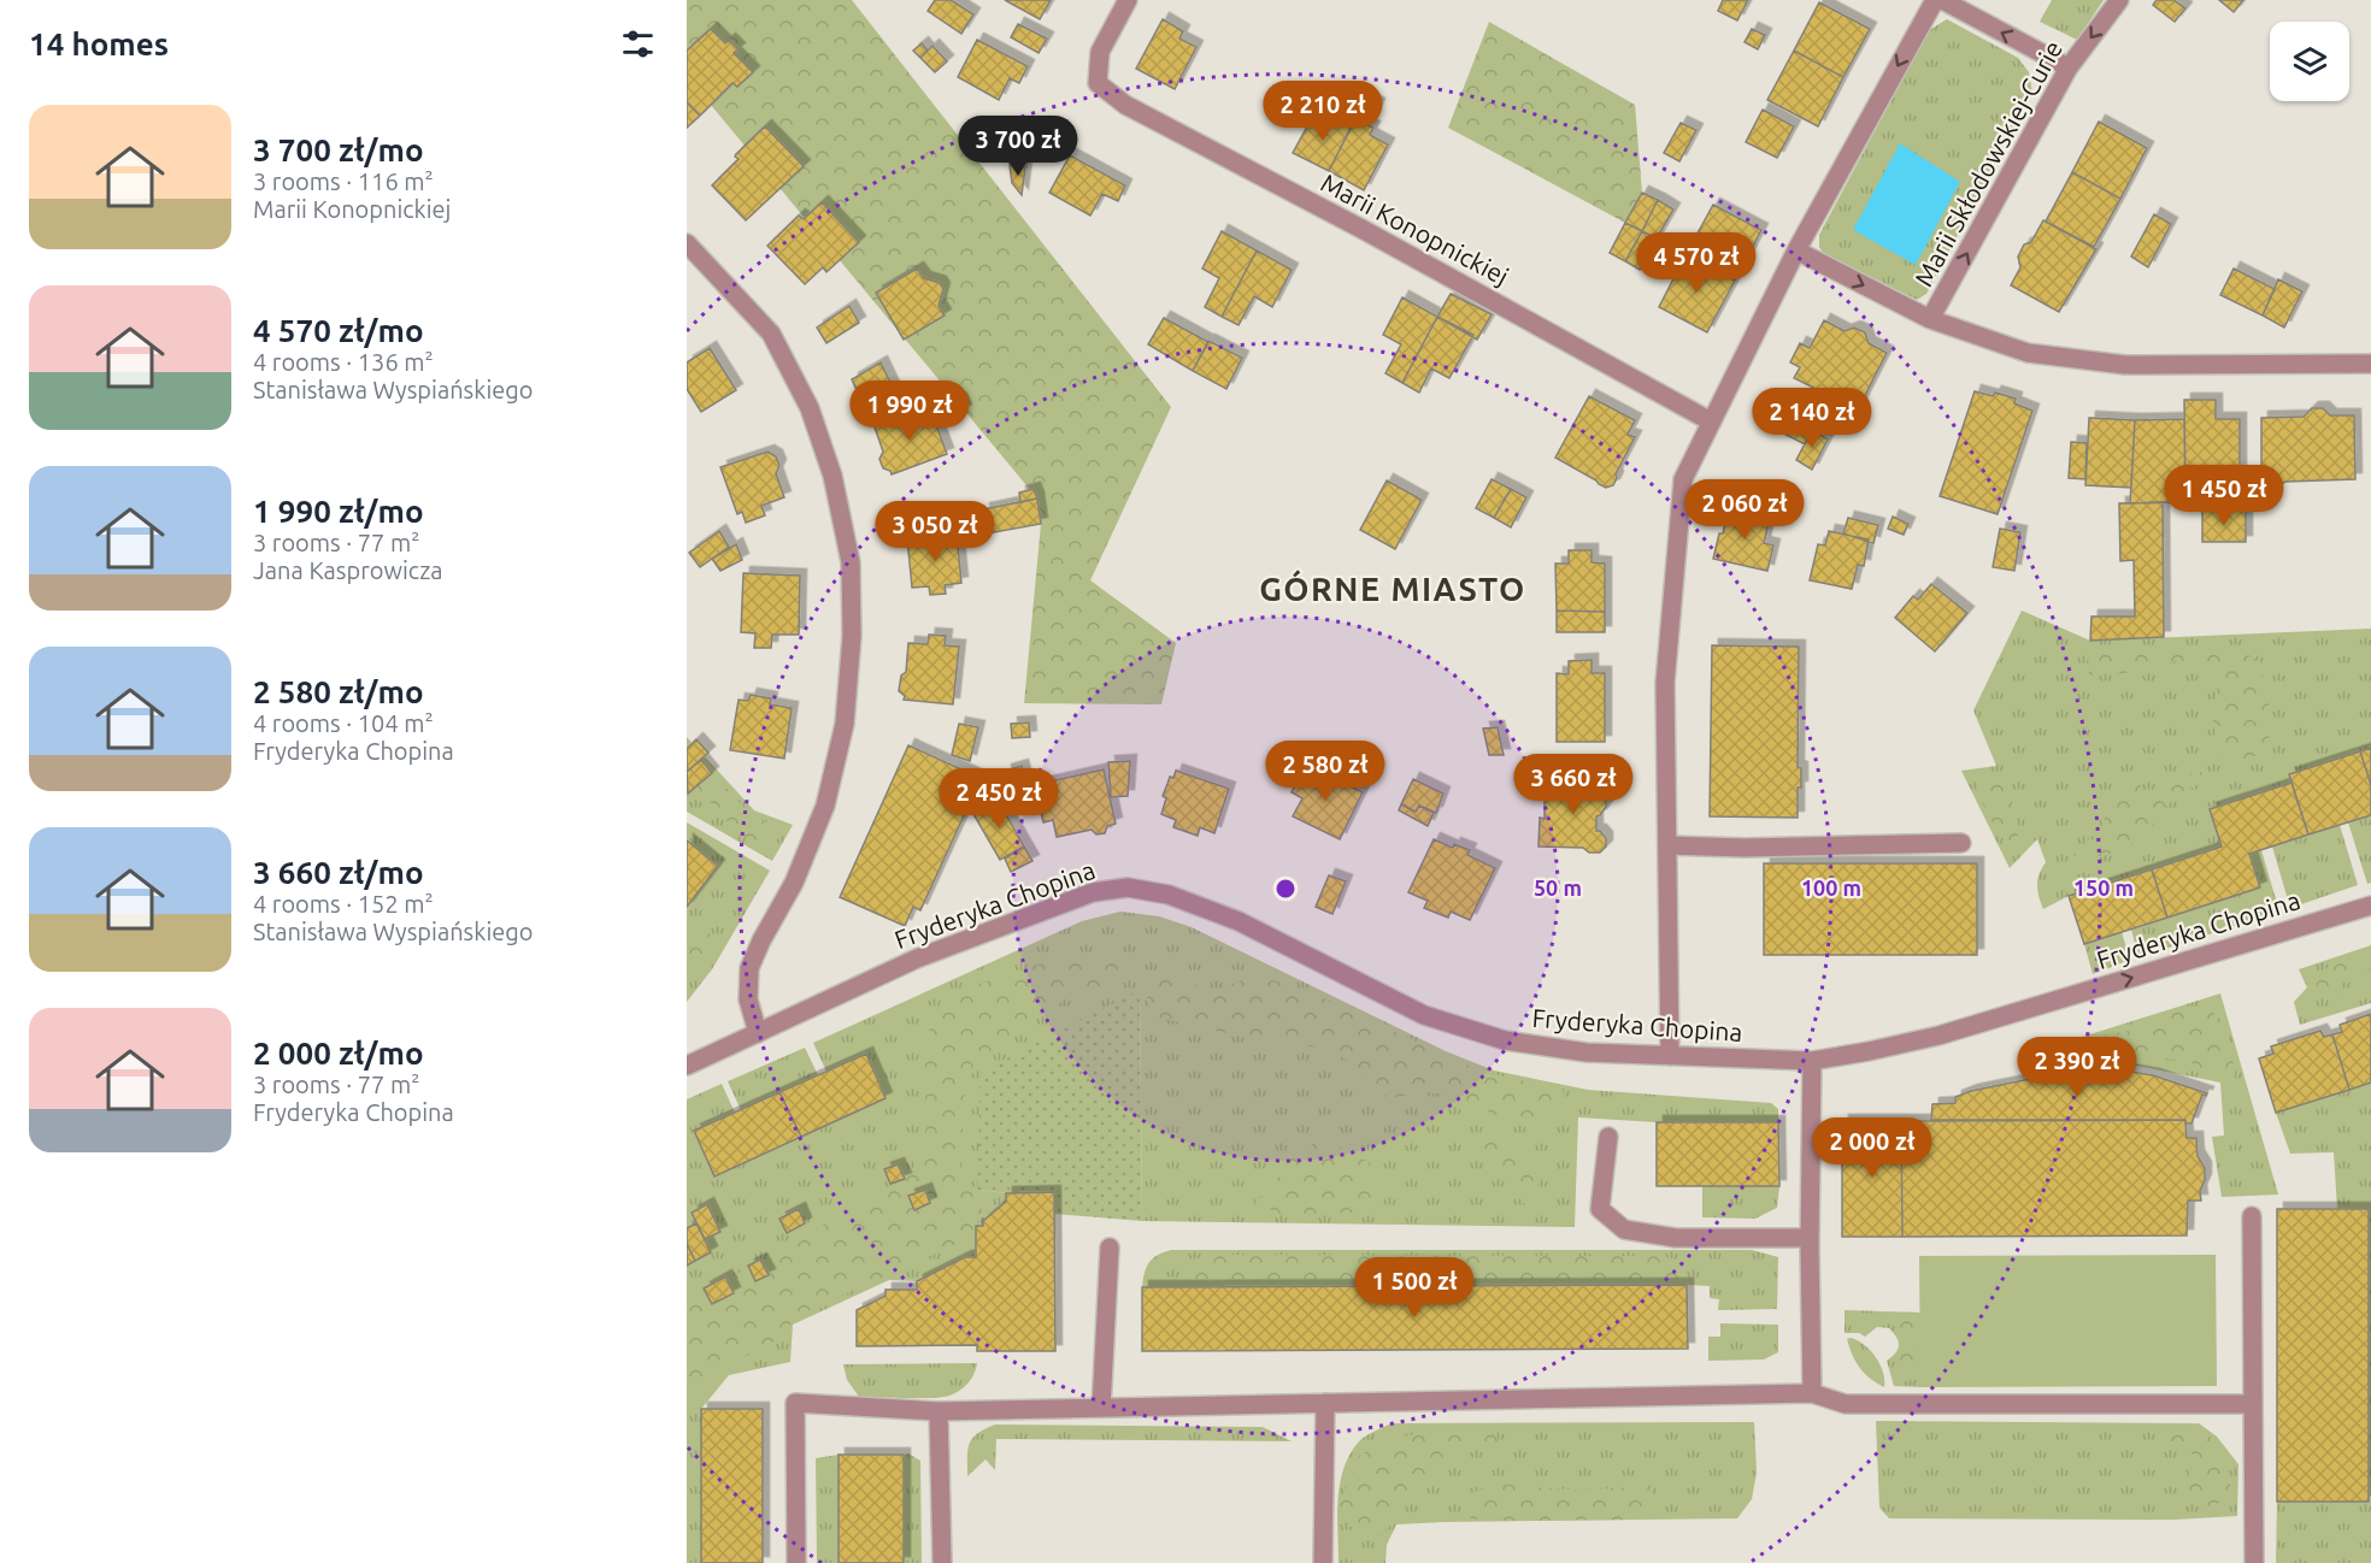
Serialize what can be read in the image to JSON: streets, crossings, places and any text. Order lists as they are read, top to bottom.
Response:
{
  "streets": {
    "street": ["Marii Skłodowskiej-Curie", "Marii Konopnickiej", "Fryderyka Chopina"]
  },
  "districts": ["GÓRNE MIASTO"],
  "page": {
    "heading": "14 homes",
    "price": [
      "2 210 zł",
      "3 700 zł",
      "4 570 zł",
      "1 990 zł",
      "2 140 zł",
      "1 450 zł",
      "2 060 zł",
      "3 050 zł",
      "2 580 zł",
      "3 660 zł",
      "2 450 zł",
      "2 390 zł",
      "2 000 zł",
      "1 500 zł"
    ],
    "list": [
      {
        "name": "3 700 zł/mo",
        "note": "3 rooms · 116 m² · Marii Konopnickiej"
      },
      {
        "name": "4 570 zł/mo",
        "note": "4 rooms · 136 m² · Stanisława Wyspiańskiego"
      },
      {
        "name": "1 990 zł/mo",
        "note": "3 rooms · 77 m² · Jana Kasprowicza"
      },
      {
        "name": "2 580 zł/mo",
        "note": "4 rooms · 104 m² · Fryderyka Chopina"
      },
      {
        "name": "3 660 zł/mo",
        "note": "4 rooms · 152 m² · Stanisława Wyspiańskiego"
      },
      {
        "name": "2 000 zł/mo",
        "note": "3 rooms · 77 m² · Fryderyka Chopina"
      }
    ]
  },
  "rings": ["50 m", "100 m", "150 m"]
}
